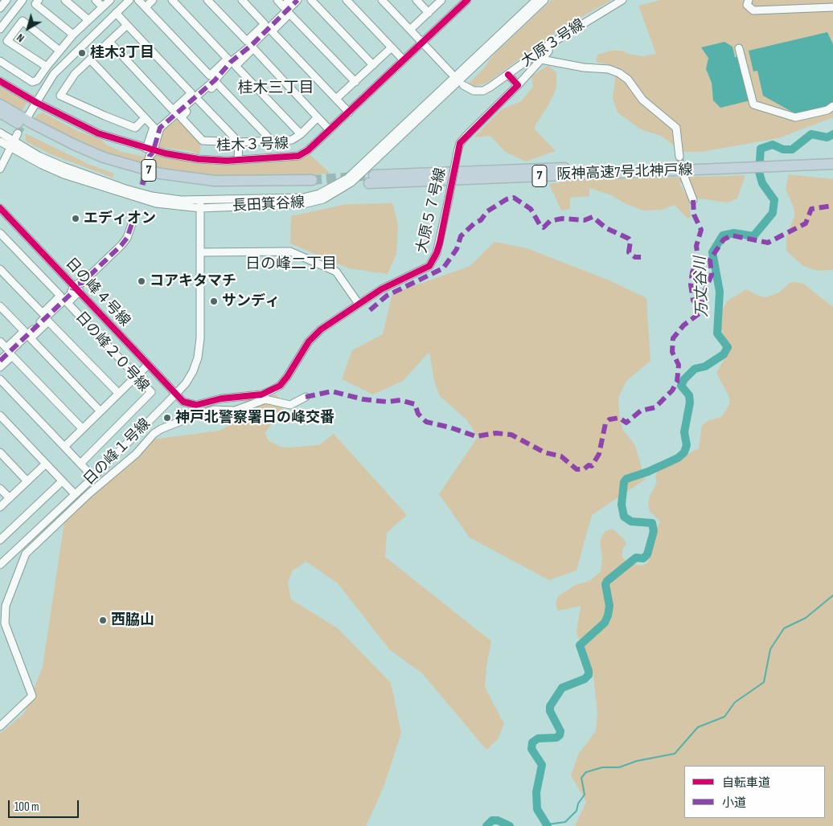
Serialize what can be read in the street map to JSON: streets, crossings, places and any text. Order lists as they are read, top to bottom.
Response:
{
  "streets": {
    "highway": ["7", "阪神高速7号北神戸線"],
    "street": [
      "大原３号線",
      "桂木３号線",
      "長田箕谷線",
      "大原５７号線",
      "日の峰４号線",
      "日の峰２０号線",
      "日の峰１号線"
    ]
  },
  "crossings": [
    ["大原３号線", "大原５７号線"],
    ["長田箕谷線", "日の峰１号線"],
    ["大原５７号線", "日の峰４号線"],
    ["大原５７号線", "日の峰１号線"],
    ["日の峰４号線", "日の峰２０号線"],
    ["日の峰４号線", "日の峰１号線"]
  ],
  "districts": ["桂木三丁目", "日の峰二丁目"],
  "water": ["万丈谷川"],
  "places": [
    "桂木3丁目",
    "エディオン",
    "コアキタマチ",
    "サンディ",
    "神戸北警察署日の峰交番",
    "西脇山"
  ],
  "legend": ["自転車道", "小道"],
  "scale_bar": "100 m",
  "north": "bottom left"
}
